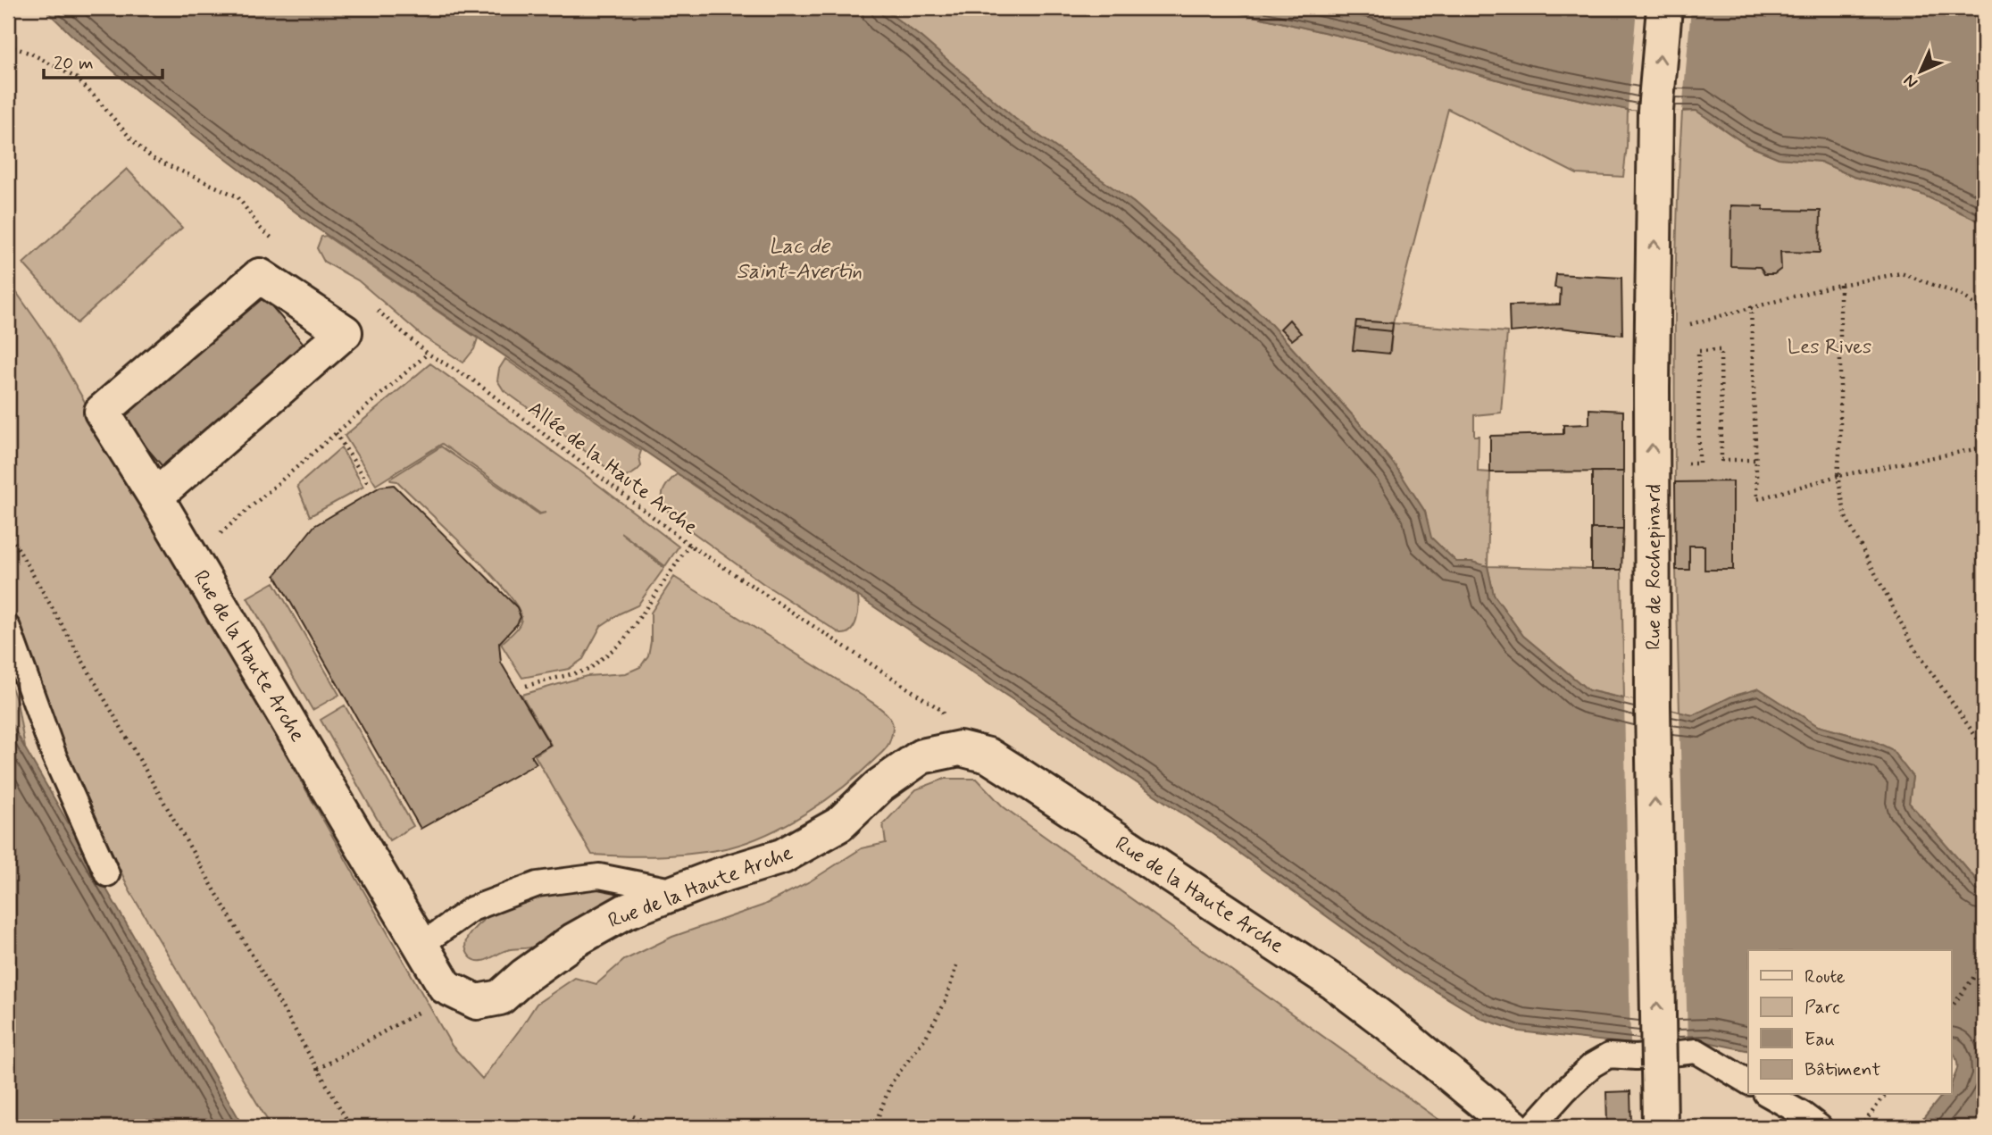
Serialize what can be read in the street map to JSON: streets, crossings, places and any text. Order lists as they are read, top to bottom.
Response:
{
  "streets": {
    "street": ["Rue de Rochepinard", "Rue de la Haute Arche"],
    "path": ["Allée de la Haute Arche"]
  },
  "one_way": ["Rue de Rochepinard"],
  "water": ["Lac de Saint-Avertin"],
  "parks": ["Les Rives"],
  "legend": [
    "Route",
    "Parc",
    "Eau",
    "Bâtiment"
  ],
  "scale_bar": "20 m",
  "north": "bottom left"
}
